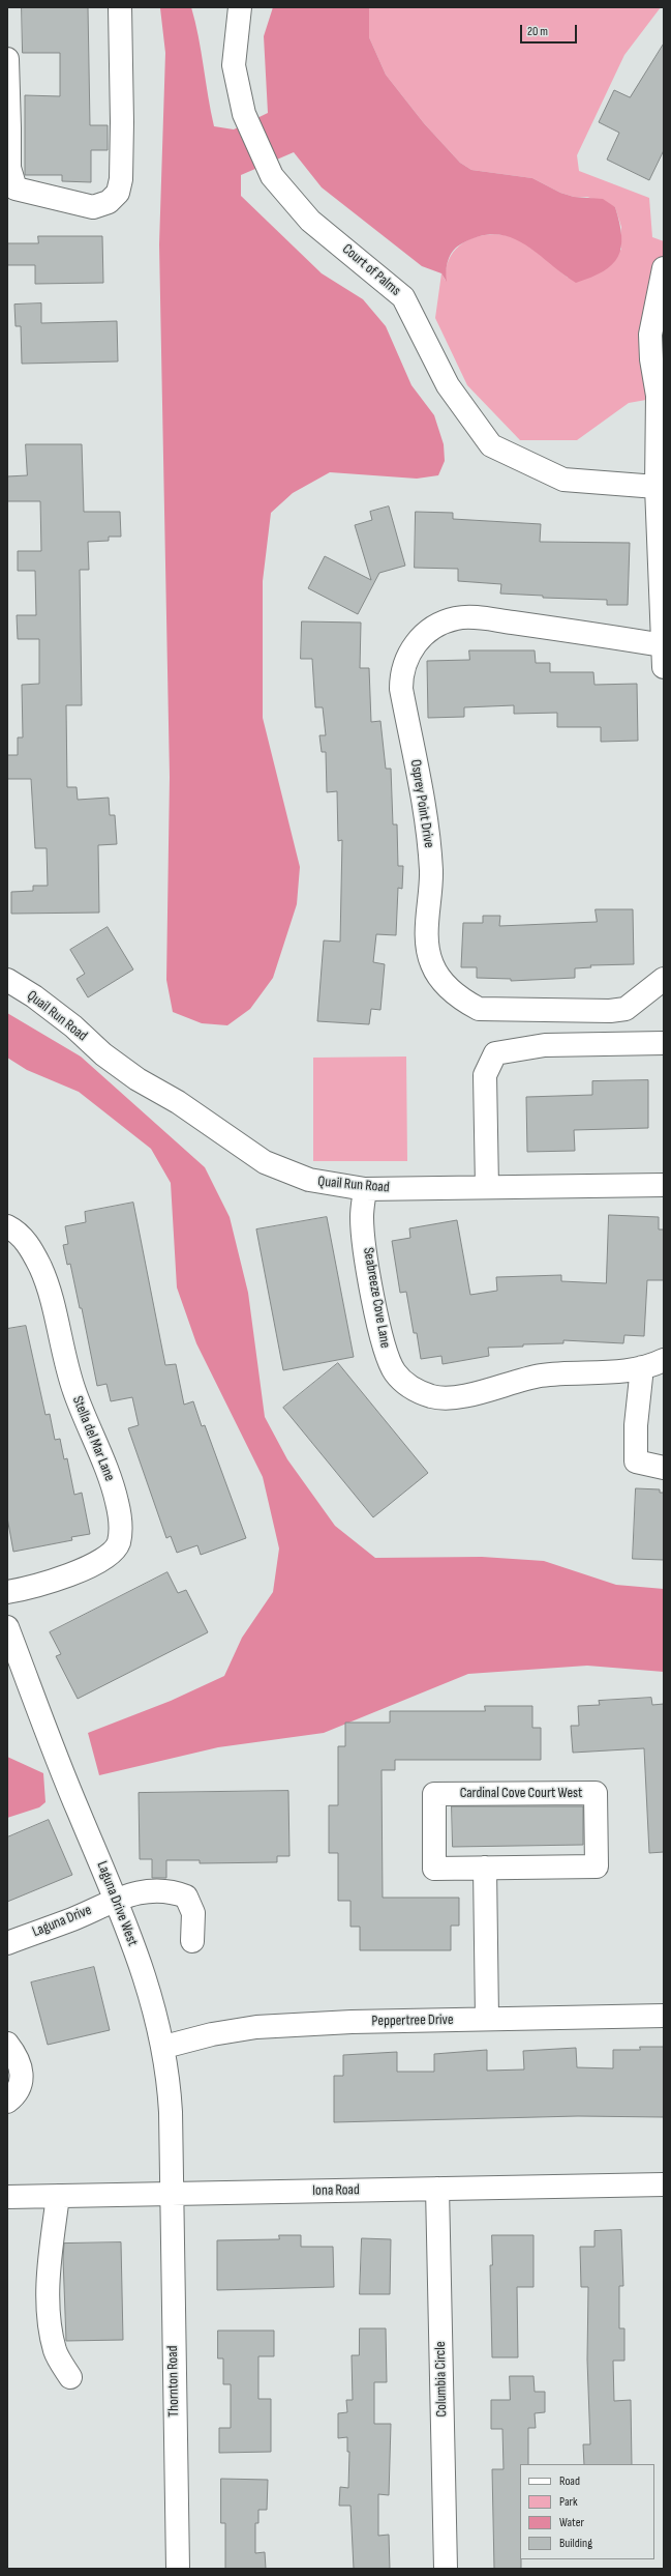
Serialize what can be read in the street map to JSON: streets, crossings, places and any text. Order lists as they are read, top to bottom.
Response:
{
  "streets": {
    "street": [
      "Court of Palms",
      "Osprey Point Drive",
      "Quail Run Road",
      "Seabreeze Cove Lane",
      "Stella del Mar Lane",
      "Cardinal Cove Court West",
      "Laguna Drive West",
      "Laguna Drive",
      "Peppertree Drive",
      "Iona Road",
      "Columbia Circle",
      "Thornton Road"
    ]
  },
  "crossings": [
    ["Quail Run Road", "Seabreeze Cove Lane"],
    ["Laguna Drive West", "Laguna Drive"],
    ["Laguna Drive West", "Peppertree Drive"],
    ["Laguna Drive West", "Iona Road"],
    ["Laguna Drive West", "Thornton Road"],
    ["Iona Road", "Columbia Circle"],
    ["Iona Road", "Thornton Road"]
  ],
  "legend": [
    "Road",
    "Park",
    "Water",
    "Building"
  ],
  "scale_bar": "20 m"
}
